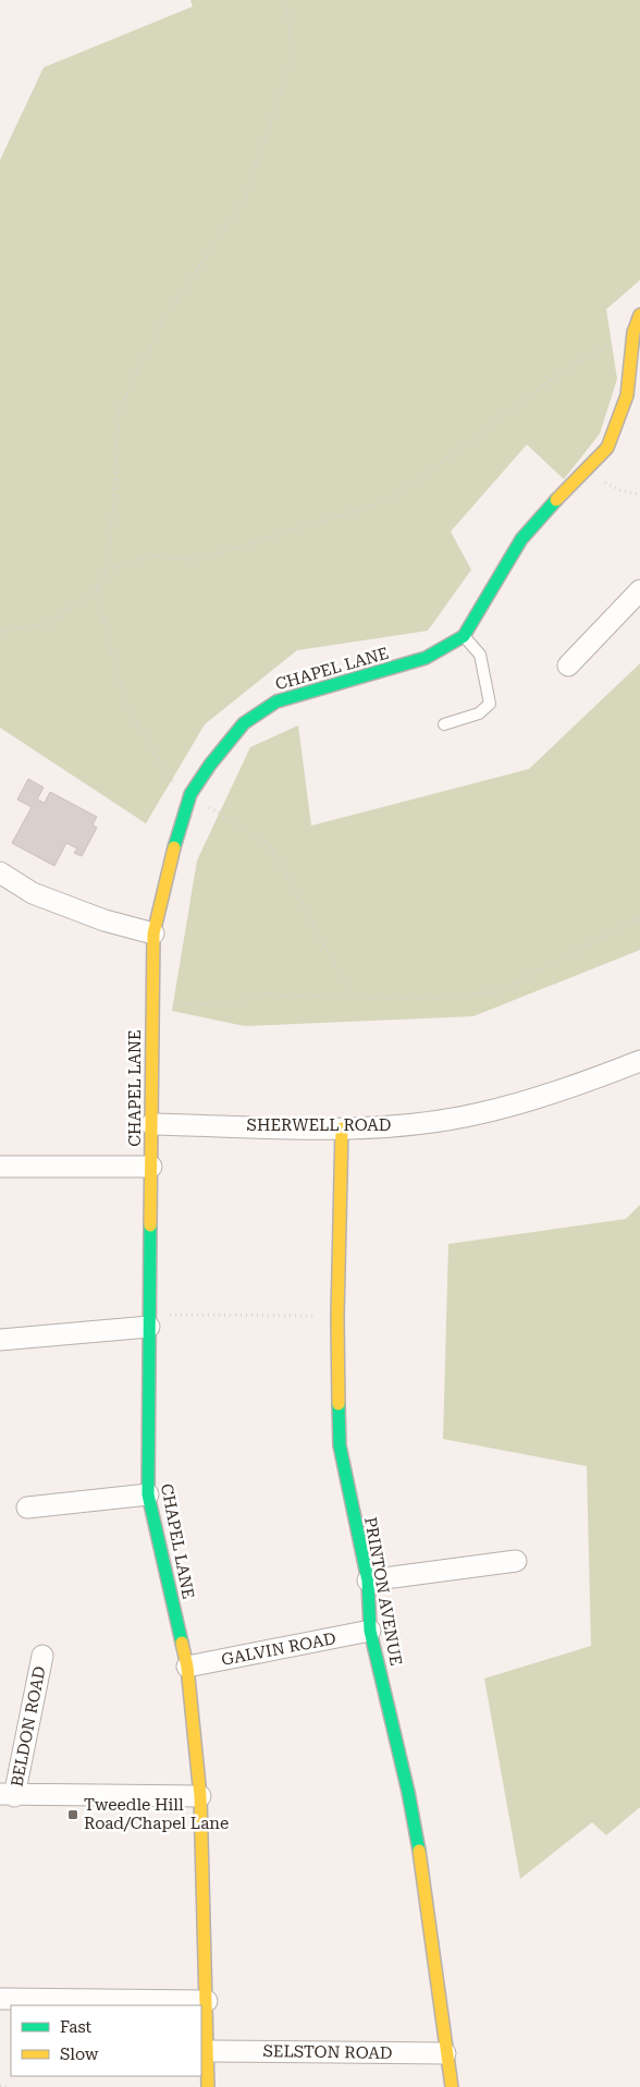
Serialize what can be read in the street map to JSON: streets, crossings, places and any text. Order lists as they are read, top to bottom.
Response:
{
  "streets": {
    "street": [
      "CHAPEL LANE",
      "SHERWELL ROAD",
      "PRINTON AVENUE",
      "GALVIN ROAD",
      "BELDON ROAD",
      "SELSTON ROAD"
    ]
  },
  "crossings": [
    ["CHAPEL LANE", "SHERWELL ROAD"],
    ["CHAPEL LANE", "GALVIN ROAD"],
    ["CHAPEL LANE", "SELSTON ROAD"],
    ["SHERWELL ROAD", "PRINTON AVENUE"],
    ["PRINTON AVENUE", "GALVIN ROAD"],
    ["PRINTON AVENUE", "SELSTON ROAD"]
  ],
  "places": {
    "transit": ["Tweedle Hill Road/Chapel Lane"]
  },
  "legend": ["Fast", "Slow"]
}
